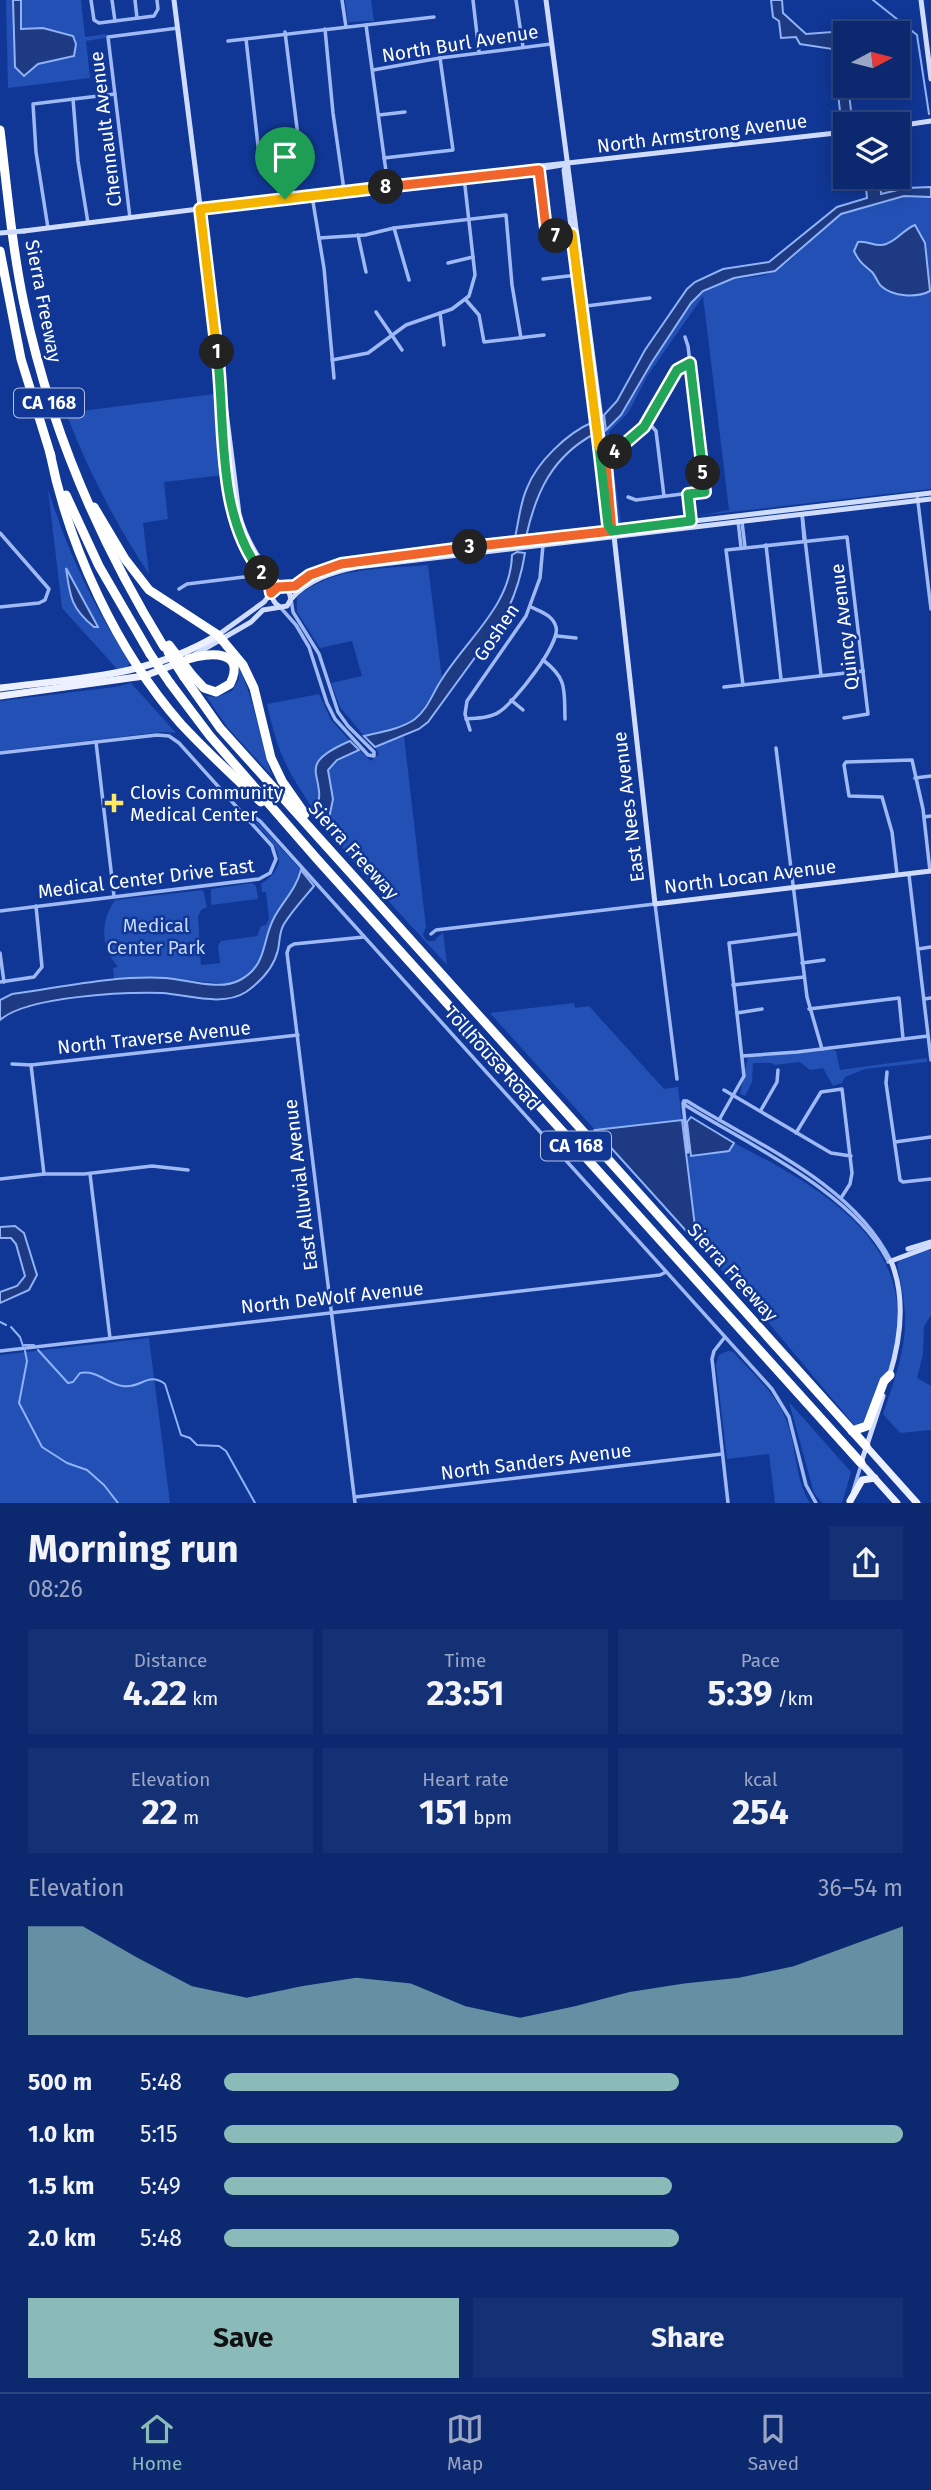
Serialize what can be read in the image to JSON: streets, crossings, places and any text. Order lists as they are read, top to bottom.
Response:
{
  "streets": {
    "highway": ["Sierra Freeway", "CA 168"],
    "street": [
      "North Burl Avenue",
      "Chennault Avenue",
      "North Armstrong Avenue",
      "Quincy Avenue",
      "Goshen",
      "East Nees Avenue",
      "North Locan Avenue",
      "Medical Center Drive East",
      "North Traverse Avenue",
      "Tollhouse Road",
      "East Alluvial Avenue",
      "North DeWolf Avenue",
      "North Sanders Avenue"
    ]
  },
  "crossings": [
    ["North Burl Avenue", "East Nees Avenue"],
    ["Chennault Avenue", "North Armstrong Avenue"],
    ["North Armstrong Avenue", "East Nees Avenue"],
    ["Sierra Freeway", "CA 168"],
    ["East Nees Avenue", "North Locan Avenue"],
    ["Medical Center Drive East", "Tollhouse Road"],
    ["North Traverse Avenue", "East Alluvial Avenue"],
    ["Tollhouse Road", "East Alluvial Avenue"],
    ["Tollhouse Road", "North DeWolf Avenue"],
    ["East Alluvial Avenue", "North DeWolf Avenue"],
    ["East Alluvial Avenue", "North Sanders Avenue"]
  ],
  "parks": ["Medical Center Park"],
  "places": {
    "health": ["Clovis Community Medical Center"]
  },
  "north": "right",
  "page": {
    "pins": [
      "8",
      "7",
      "1",
      "4",
      "5",
      "3",
      "2"
    ],
    "heading": ["Morning run", "08:26"],
    "stats": [
      ["Distance", "4.22 km"],
      ["Time", "23:51"],
      ["Pace", "5:39 /km"],
      ["Elevation", "22 m"],
      ["Heart rate", "151 bpm"],
      ["kcal", "254"]
    ],
    "chart": ["Elevation", "36–54 m"],
    "list": [
      {
        "name": "500 m",
        "note": "5:48"
      },
      {
        "name": "1.0 km",
        "note": "5:15"
      },
      {
        "name": "1.5 km",
        "note": "5:49"
      },
      {
        "name": "2.0 km",
        "note": "5:48"
      }
    ],
    "buttons": ["Save", "Share"],
    "tabs": ["Home", "Map", "Saved"]
  }
}
